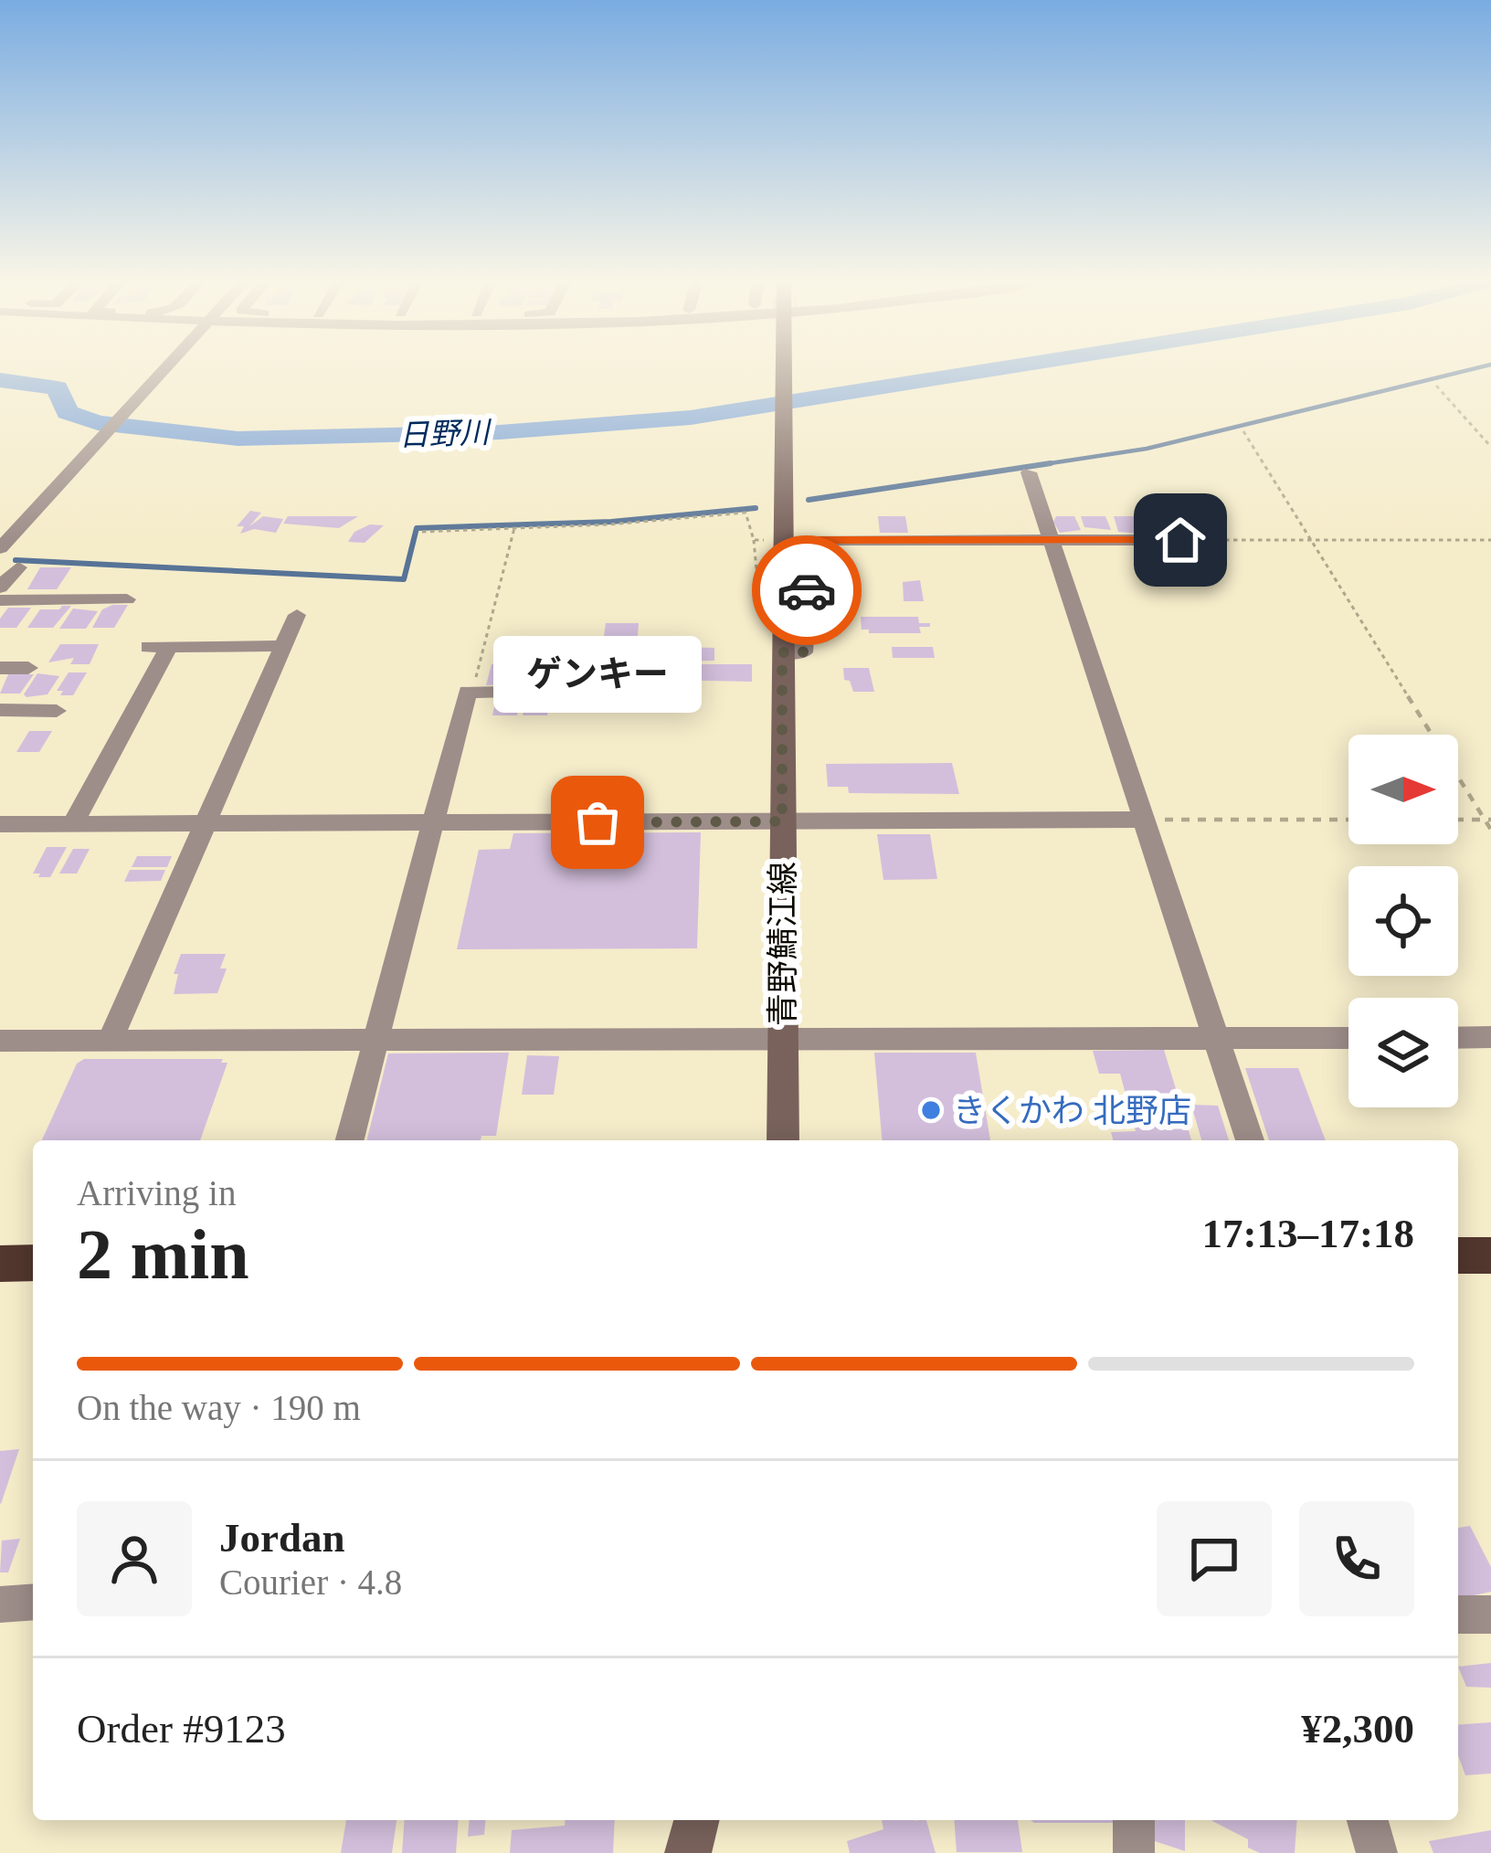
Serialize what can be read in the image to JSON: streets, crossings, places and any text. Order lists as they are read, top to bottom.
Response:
{
  "streets": {
    "main road": ["青野鯖江線"]
  },
  "water": ["日野川"],
  "places": ["ゲンキー", "きくかわ 北野店"],
  "north": "right",
  "page": {
    "bubble": "ゲンキー",
    "heading": ["2 min", "Arriving in", "17:13–17:18"],
    "panel": [
      "Jordan",
      "Courier · 4.8",
      "Order #9123",
      "¥2,300"
    ],
    "bar": "On the way · 190 m"
  }
}
